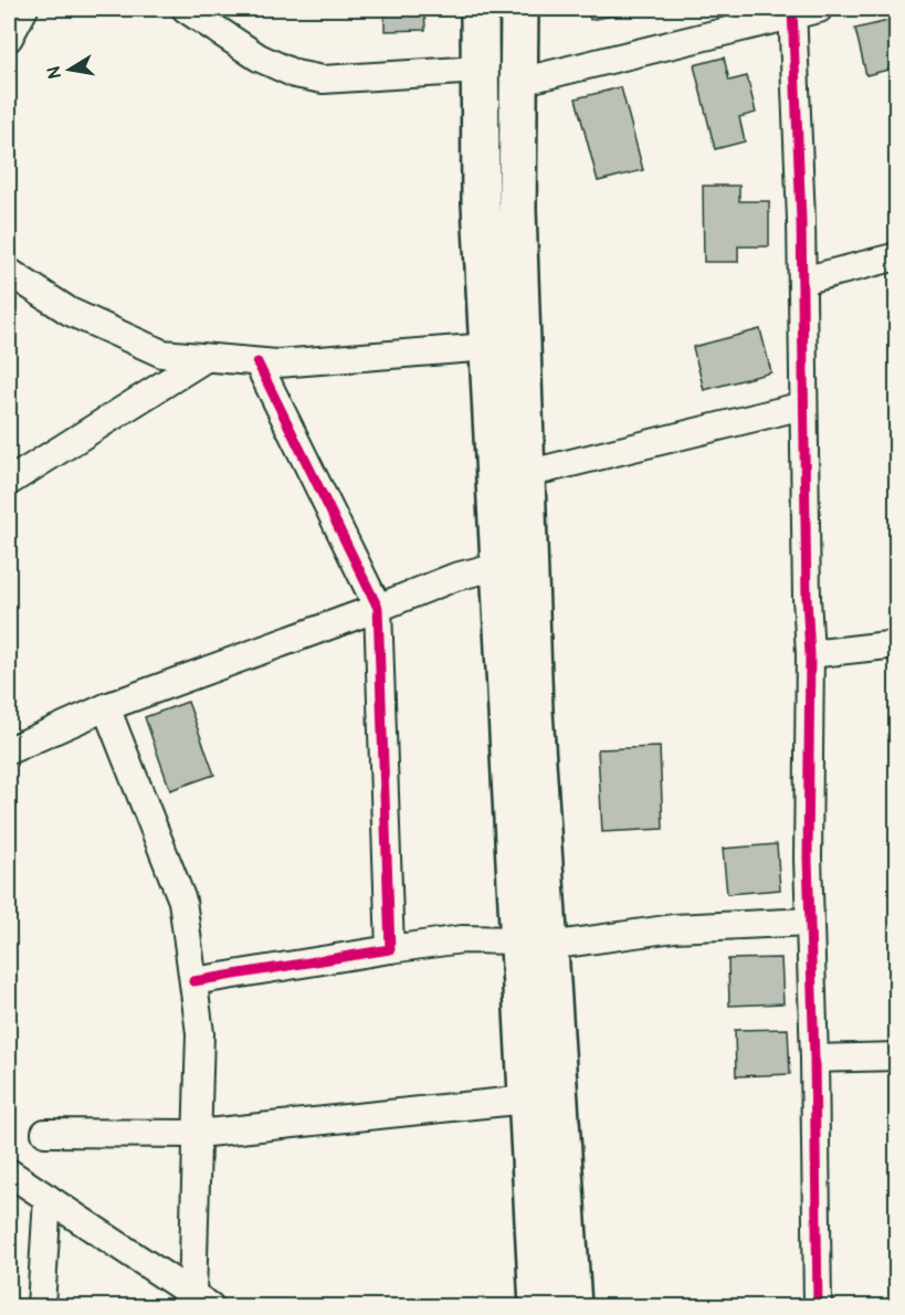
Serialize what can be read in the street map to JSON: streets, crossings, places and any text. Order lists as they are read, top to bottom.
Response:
{
  "north": "left"
}
